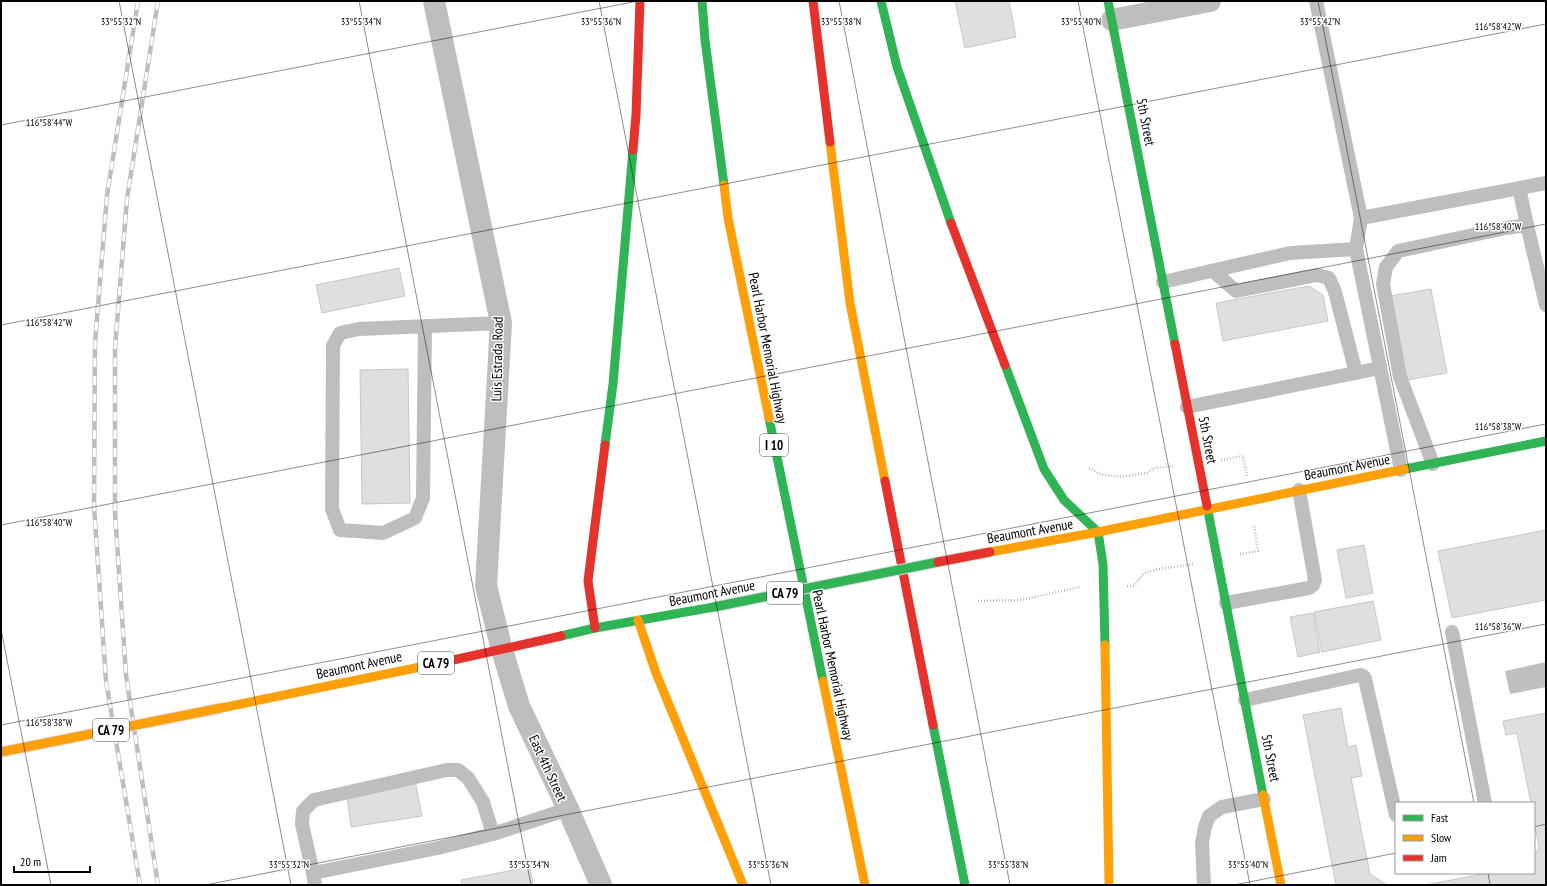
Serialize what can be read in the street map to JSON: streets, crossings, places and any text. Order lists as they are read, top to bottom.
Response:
{
  "streets": {
    "main road": [
      "5th Street",
      "Pearl Harbor Memorial Highway",
      "I 10",
      "Beaumont Avenue",
      "CA 79"
    ],
    "street": ["Luis Estrada Road", "East 4th Street"]
  },
  "crossings": [
    ["5th Street", "Beaumont Avenue"],
    ["Luis Estrada Road", "Beaumont Avenue"],
    ["Luis Estrada Road", "East 4th Street"],
    ["Beaumont Avenue", "East 4th Street"]
  ],
  "legend": ["Fast", "Slow", "Jam"],
  "scale_bar": "20 m",
  "coordinates": [
    "33°55'32\"N",
    "33°55'34\"N",
    "33°55'36\"N",
    "33°55'38\"N",
    "33°55'40\"N",
    "33°55'42\"N",
    "116°58'42\"W",
    "116°58'44\"W",
    "116°58'40\"W",
    "116°58'38\"W",
    "116°58'36\"W"
  ]
}
